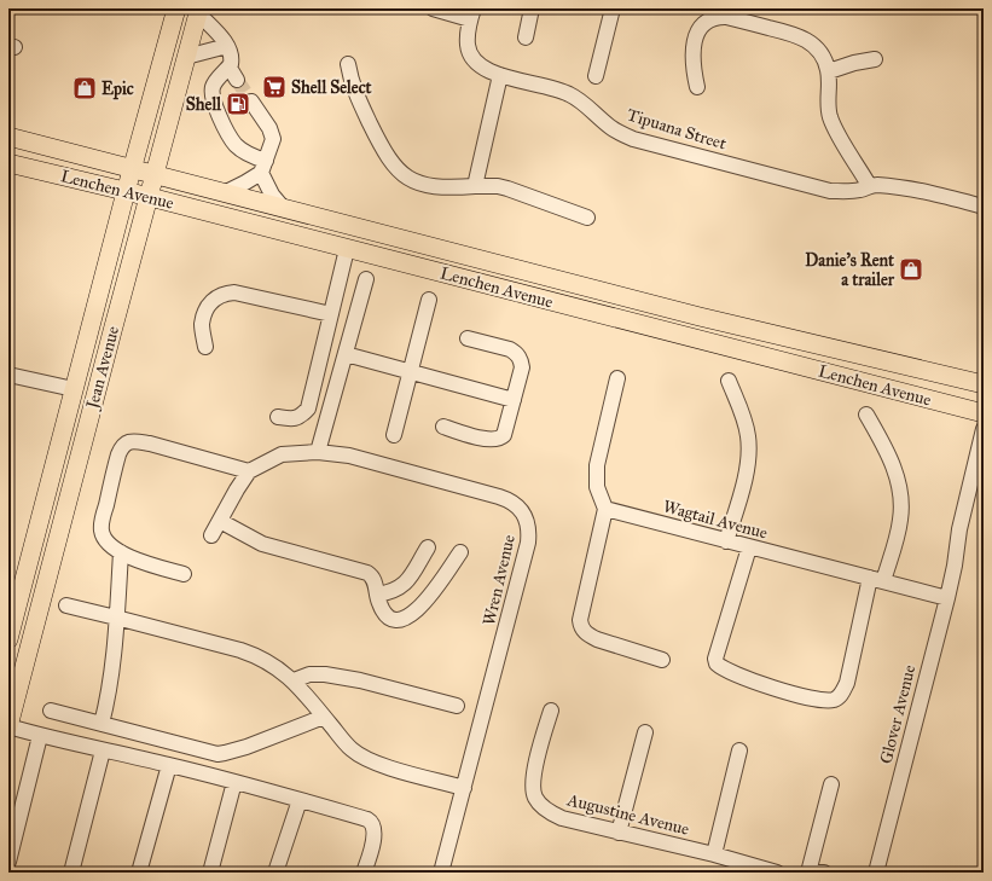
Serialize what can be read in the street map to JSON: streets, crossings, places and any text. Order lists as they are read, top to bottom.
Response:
{
  "streets": {
    "main road": ["Lenchen Avenue", "Jean Avenue"],
    "street": [
      "Tipuana Street",
      "Wagtail Avenue",
      "Wren Avenue",
      "Glover Avenue",
      "Augustine Avenue"
    ]
  },
  "crossings": [
    ["Lenchen Avenue", "Jean Avenue"],
    ["Wagtail Avenue", "Glover Avenue"]
  ],
  "places": {
    "supermarket": ["Shell Select"],
    "shop": ["Epic", "Danie's Rent a trailer"],
    "fuel station": ["Shell"]
  }
}
